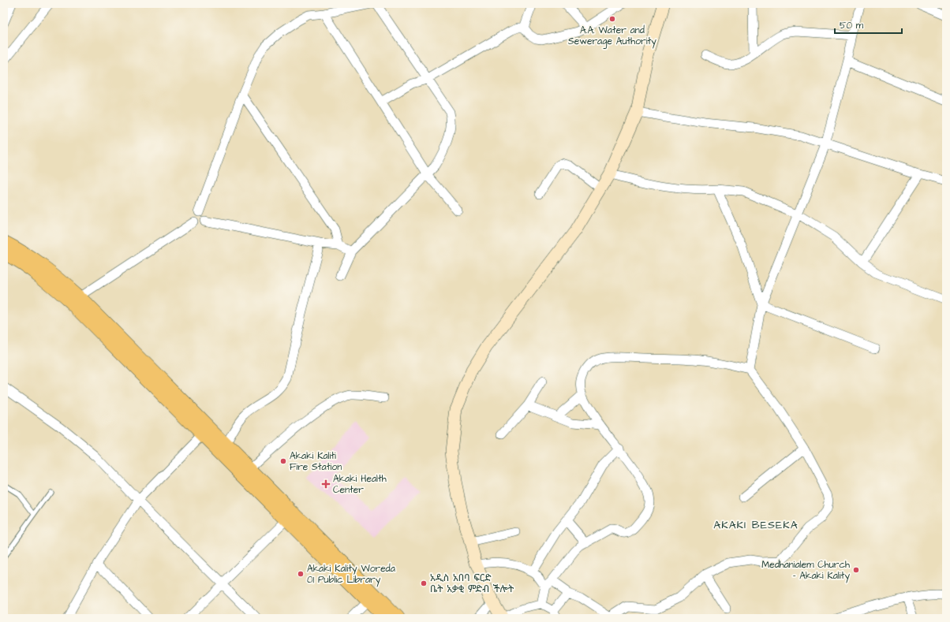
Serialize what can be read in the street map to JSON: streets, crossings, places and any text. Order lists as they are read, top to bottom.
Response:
{
  "districts": ["AKAKI BESEKA"],
  "places": {
    "other": [
      "A.A. Water and Sewerage Authority",
      "Akaki Kaliti Fire Station",
      "Medhanialem Church - Akaki Kality",
      "Akaki Kality Woreda 01 Public Library",
      "አዲስ አበባ ፍርድ ቤት አቃቂ ምድብ ችሎት"
    ],
    "health": ["Akaki Health Center"]
  },
  "scale_bar": "50 m"
}
